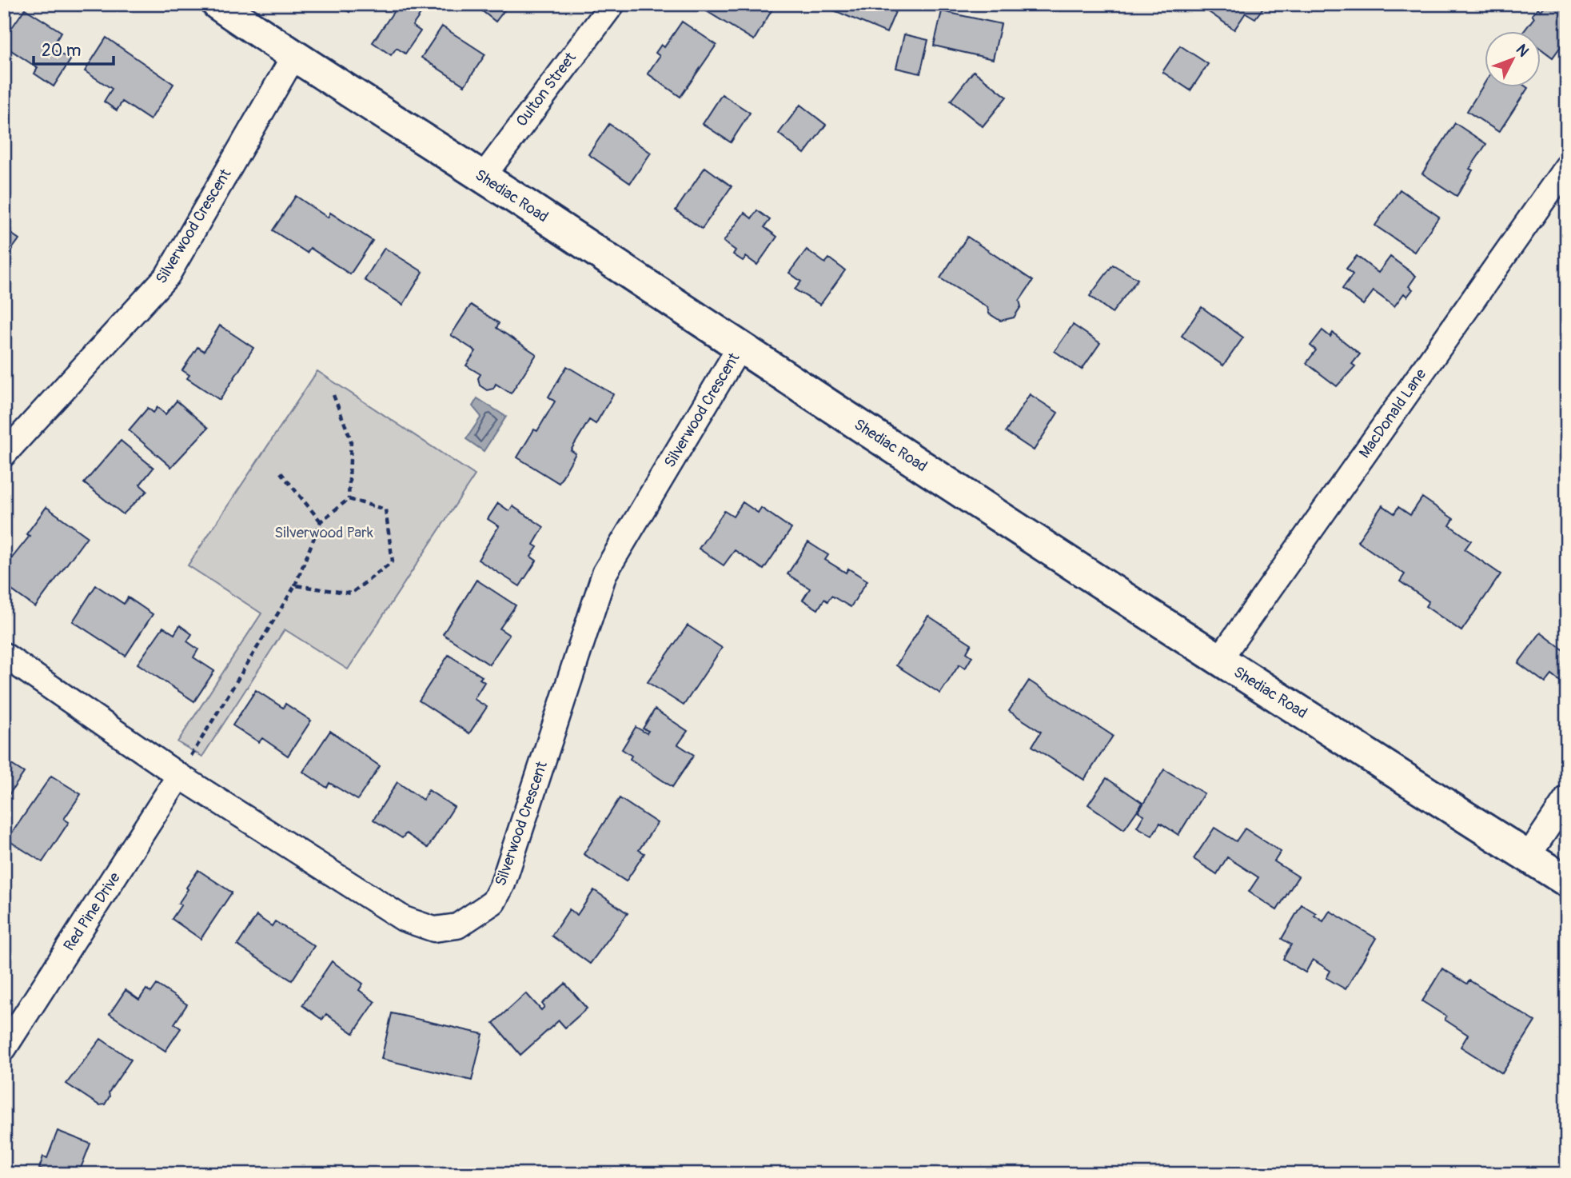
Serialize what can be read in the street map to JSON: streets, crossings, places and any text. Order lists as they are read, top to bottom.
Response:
{
  "streets": {
    "main road": ["Shediac Road"],
    "street": [
      "Oulton Street",
      "Silverwood Crescent",
      "MacDonald Lane",
      "Red Pine Drive"
    ]
  },
  "crossings": [
    ["Oulton Street", "Shediac Road"],
    ["Shediac Road", "Silverwood Crescent"],
    ["Shediac Road", "MacDonald Lane"],
    ["Silverwood Crescent", "Red Pine Drive"]
  ],
  "parks": ["Silverwood Park"],
  "scale_bar": "20 m",
  "north": "top right"
}
